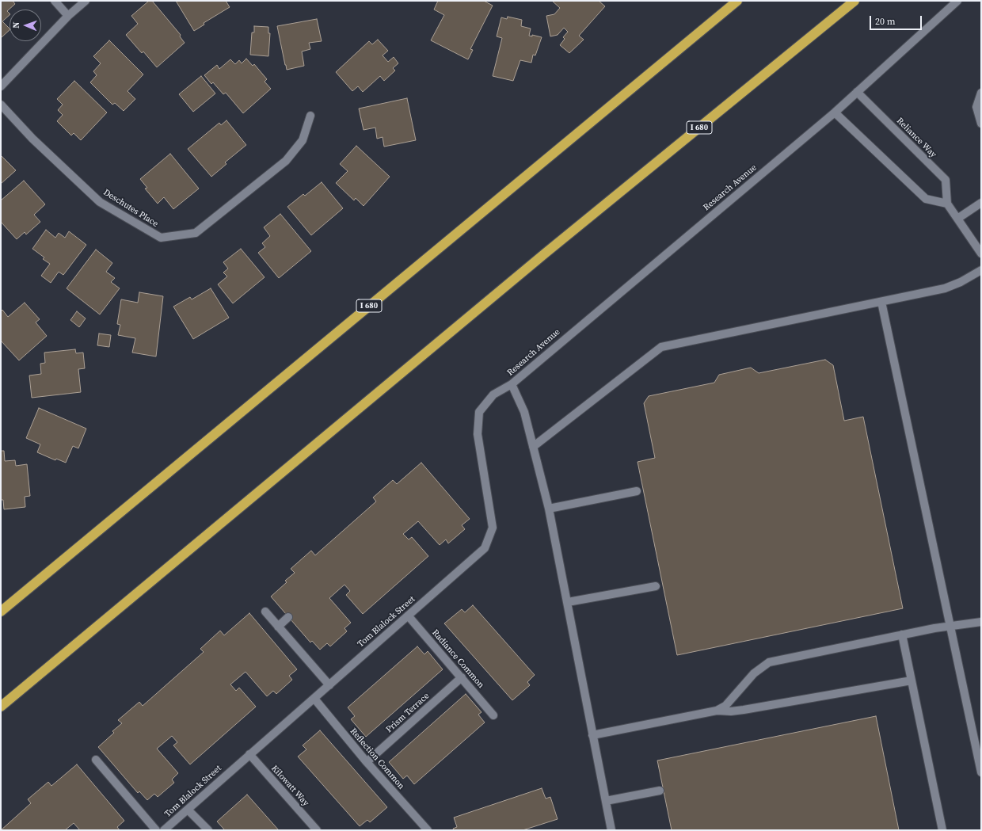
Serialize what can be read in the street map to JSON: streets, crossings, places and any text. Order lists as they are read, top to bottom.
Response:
{
  "streets": {
    "highway": ["I 680"],
    "street": [
      "Reliance Way",
      "Research Avenue",
      "Deschutes Place",
      "Tom Blalock Street",
      "Radiance Common",
      "Prism Terrace",
      "Reflection Common",
      "Kilowatt Way"
    ]
  },
  "crossings": [
    ["Reliance Way", "Research Avenue"],
    ["Research Avenue", "Tom Blalock Street"],
    ["Tom Blalock Street", "Radiance Common"],
    ["Tom Blalock Street", "Reflection Common"],
    ["Tom Blalock Street", "Kilowatt Way"],
    ["Radiance Common", "Prism Terrace"],
    ["Prism Terrace", "Reflection Common"]
  ],
  "scale_bar": "20 m",
  "north": "left"
}
